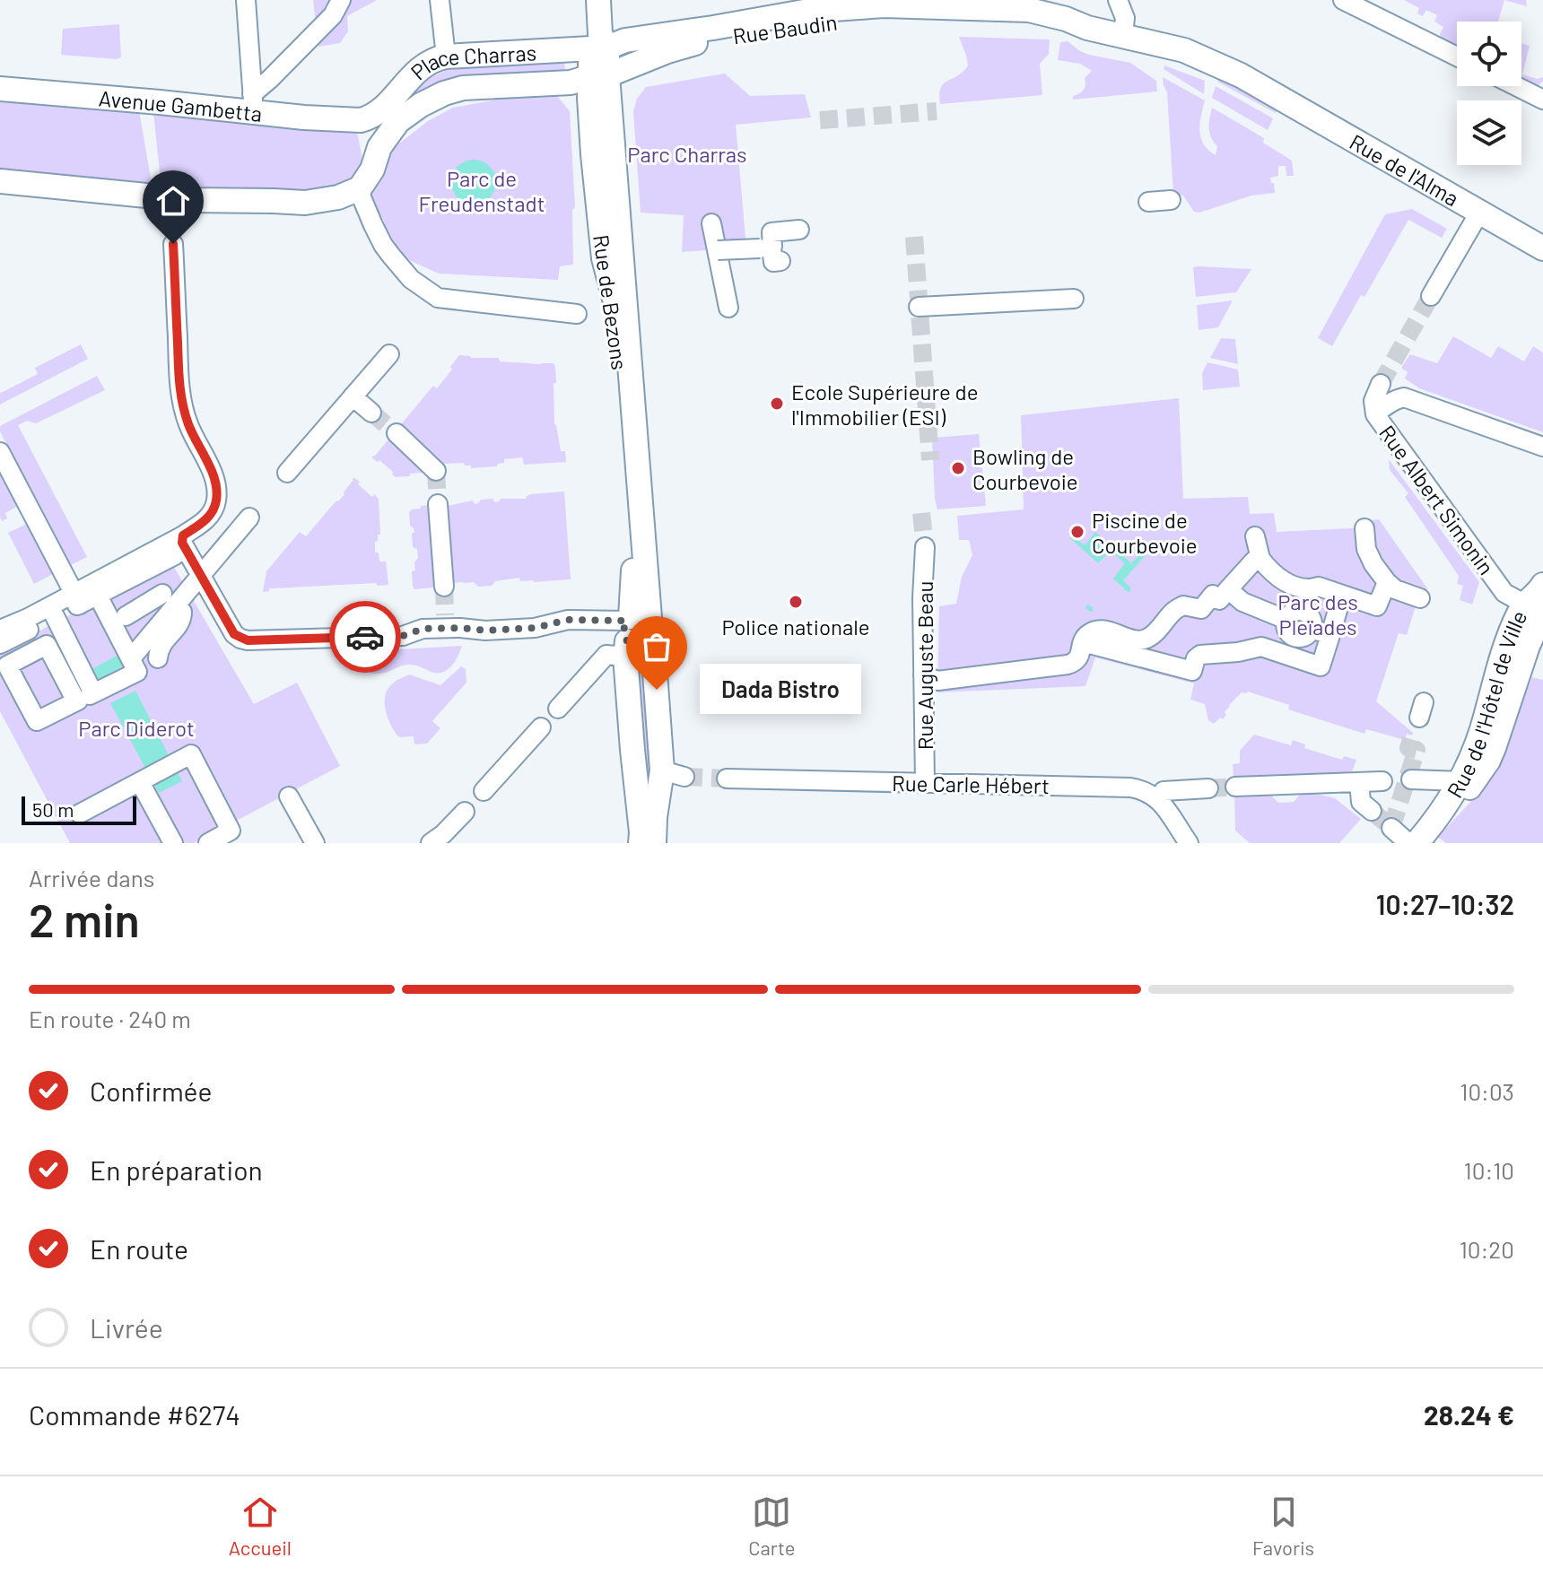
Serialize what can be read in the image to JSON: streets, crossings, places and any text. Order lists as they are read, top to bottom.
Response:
{
  "streets": {
    "main road": [
      "Rue Baudin",
      "Place Charras",
      "Avenue Gambetta",
      "Rue de l'Alma",
      "Rue de Bezons",
      "Rue de l'Hôtel de Ville"
    ],
    "street": ["Rue Albert Simonin", "Rue Auguste Beau", "Rue Carle Hébert"]
  },
  "crossings": [
    ["Rue Baudin", "Place Charras"],
    ["Rue Baudin", "Rue de l'Alma"],
    ["Rue Baudin", "Rue de Bezons"],
    ["Place Charras", "Avenue Gambetta"],
    ["Place Charras", "Rue de Bezons"],
    ["Rue Albert Simonin", "Rue de l'Hôtel de Ville"],
    ["Rue Auguste Beau", "Rue Carle Hébert"]
  ],
  "parks": [
    "Parc Charras",
    "Parc de Freudenstadt",
    "Parc des Pleïades",
    "Parc Diderot"
  ],
  "places": [
    "Ecole Supérieure de l'Immobilier (ESI)",
    "Bowling de Courbevoie",
    "Piscine de Courbevoie",
    "Police nationale",
    "Dada Bistro"
  ],
  "scale_bar": "50 m",
  "page": {
    "bubble": "Dada Bistro",
    "scale": "50 m",
    "heading": ["2 min", "Arrivée dans", "10:27–10:32"],
    "panel": ["Commande #6274", "28.24 €"],
    "bar": "En route · 240 m",
    "list": [
      ["Confirmée", "10:03"],
      ["En préparation", "10:10"],
      ["En route", "10:20"],
      "Livrée"
    ],
    "tabs": ["Accueil", "Carte", "Favoris"]
  }
}
